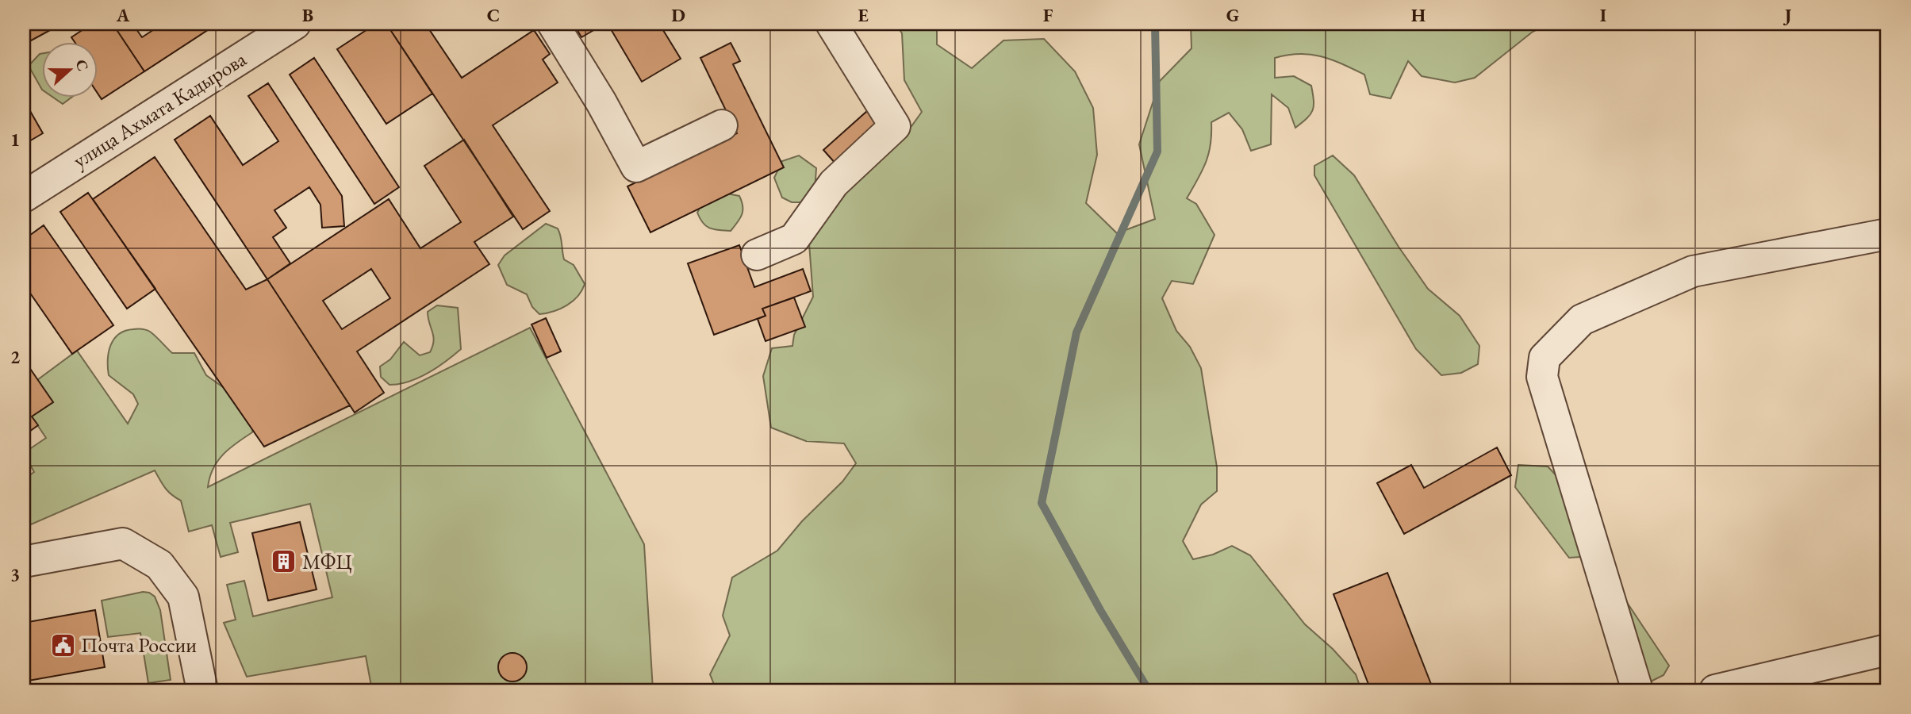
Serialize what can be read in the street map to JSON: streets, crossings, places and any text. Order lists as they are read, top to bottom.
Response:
{
  "streets": {
    "street": ["улица Ахмата Кадырова"]
  },
  "places": {
    "building": ["МФЦ"],
    "public building": ["Почта России"]
  },
  "north": "right",
  "grid": {
    "columns": [
      "A",
      "B",
      "C",
      "D",
      "E",
      "F",
      "G",
      "H",
      "I",
      "J"
    ],
    "rows": ["1", "2", "3"]
  }
}
